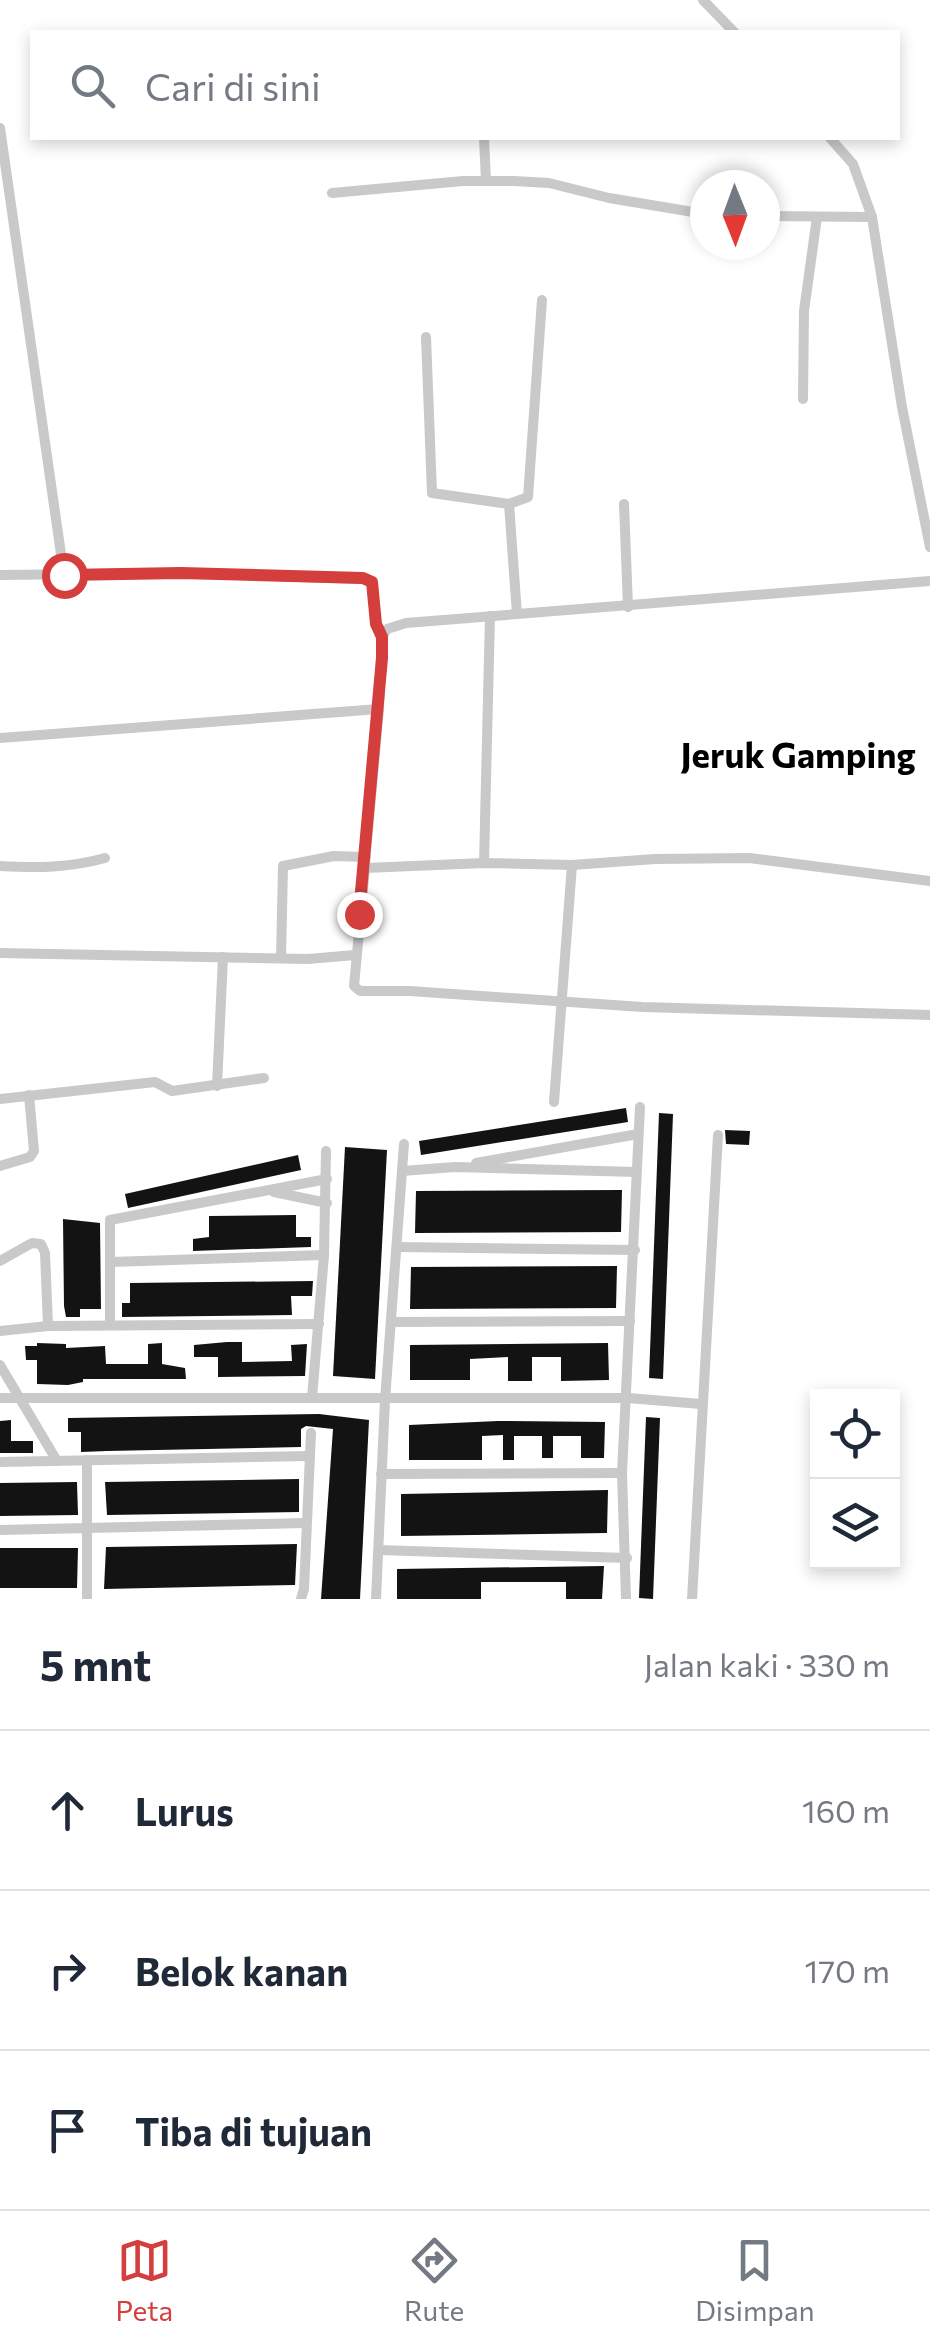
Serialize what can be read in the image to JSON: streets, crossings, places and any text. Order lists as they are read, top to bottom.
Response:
{
  "districts": ["Jeruk Gamping"],
  "north": "bottom",
  "page": {
    "search": "Cari di sini",
    "heading": ["5 mnt", "Jalan kaki · 330 m"],
    "list": [
      ["Lurus", "160 m"],
      ["Belok kanan", "170 m"],
      "Tiba di tujuan"
    ],
    "nav": ["Peta", "Rute", "Disimpan"]
  }
}
